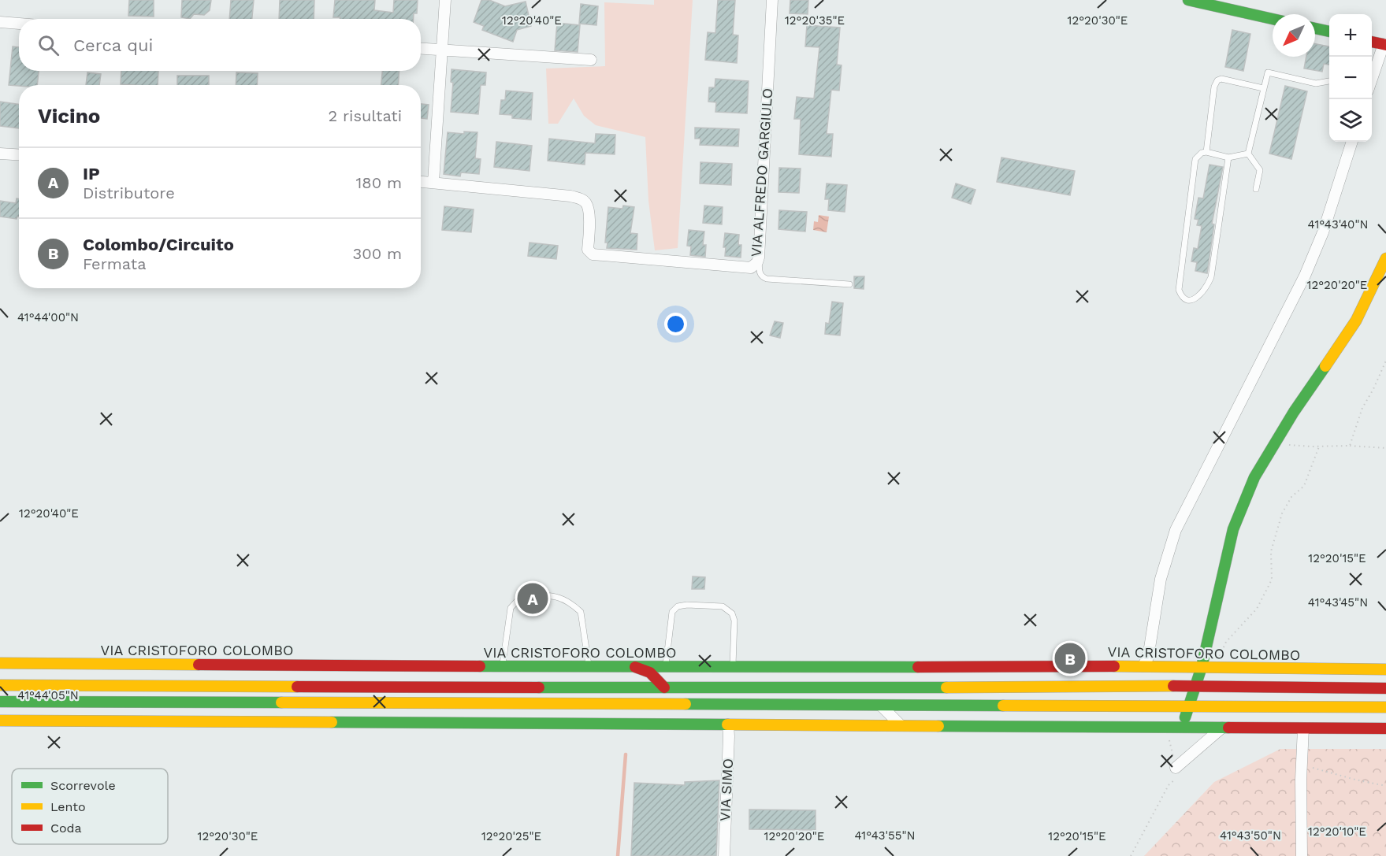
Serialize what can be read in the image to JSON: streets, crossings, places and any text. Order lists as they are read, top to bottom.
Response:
{
  "streets": {
    "street": ["VIA ALFREDO GARGIULO", "VIA CRISTOFORO COLOMBO", "VIA SIMO"]
  },
  "legend": ["Scorrevole", "Lento", "Coda"],
  "north": "bottom left",
  "page": {
    "map_buttons": ["+", "−"],
    "search": "Cerca qui",
    "heading": ["Vicino", "2 risultati"],
    "list": [
      {
        "mark": "A",
        "name": "IP",
        "note": "Distributore",
        "value": "180 m"
      },
      {
        "mark": "B",
        "name": "Colombo/Circuito",
        "note": "Fermata",
        "value": "300 m"
      }
    ],
    "pins": ["A", "B"]
  },
  "coordinates": [
    "12°20'40\"E",
    "12°20'35\"E",
    "12°20'30\"E",
    "41°43'40\"N",
    "12°20'20\"E",
    "41°44'00\"N",
    "12°20'15\"E",
    "41°43'45\"N",
    "41°44'05\"N",
    "12°20'10\"E",
    "41°43'55\"N",
    "41°43'50\"N",
    "12°20'25\"E"
  ]
}
